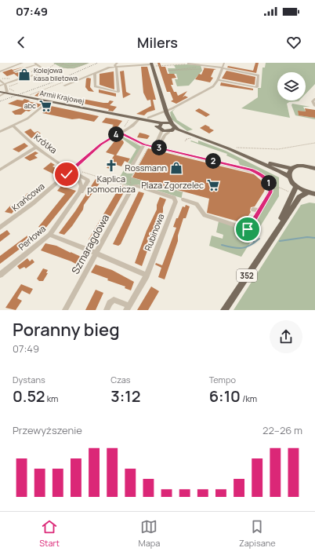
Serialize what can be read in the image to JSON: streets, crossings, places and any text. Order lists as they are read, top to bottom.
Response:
{
  "streets": {
    "main road": ["Armii Krajowej", "352"],
    "street": [
      "Krótka",
      "Krańcowa",
      "Rubinowa",
      "Perłowa",
      "Szmaragdowa"
    ]
  },
  "crossings": [
    ["Armii Krajowej", "Krańcowa"],
    ["Krótka", "Krańcowa"],
    ["Rubinowa", "Szmaragdowa"]
  ],
  "places": {
    "shop": ["Kolejowa kasa biletowa", "Rossmann"],
    "supermarket": ["abc", "Plaza Zgorzelec"],
    "church": ["Kaplica pomocnicza"]
  },
  "page": {
    "status": "07:49",
    "header": "Milers",
    "pins": [
      "4",
      "3",
      "2",
      "1"
    ],
    "heading": ["Poranny bieg", "07:49"],
    "stats": [
      ["Dystans", "0.52 km"],
      ["Czas", "3:12"],
      ["Tempo", "6:10 /km"]
    ],
    "chart": ["Przewyższenie", "22–26 m"],
    "tabs": ["Start", "Mapa", "Zapisane"]
  }
}
